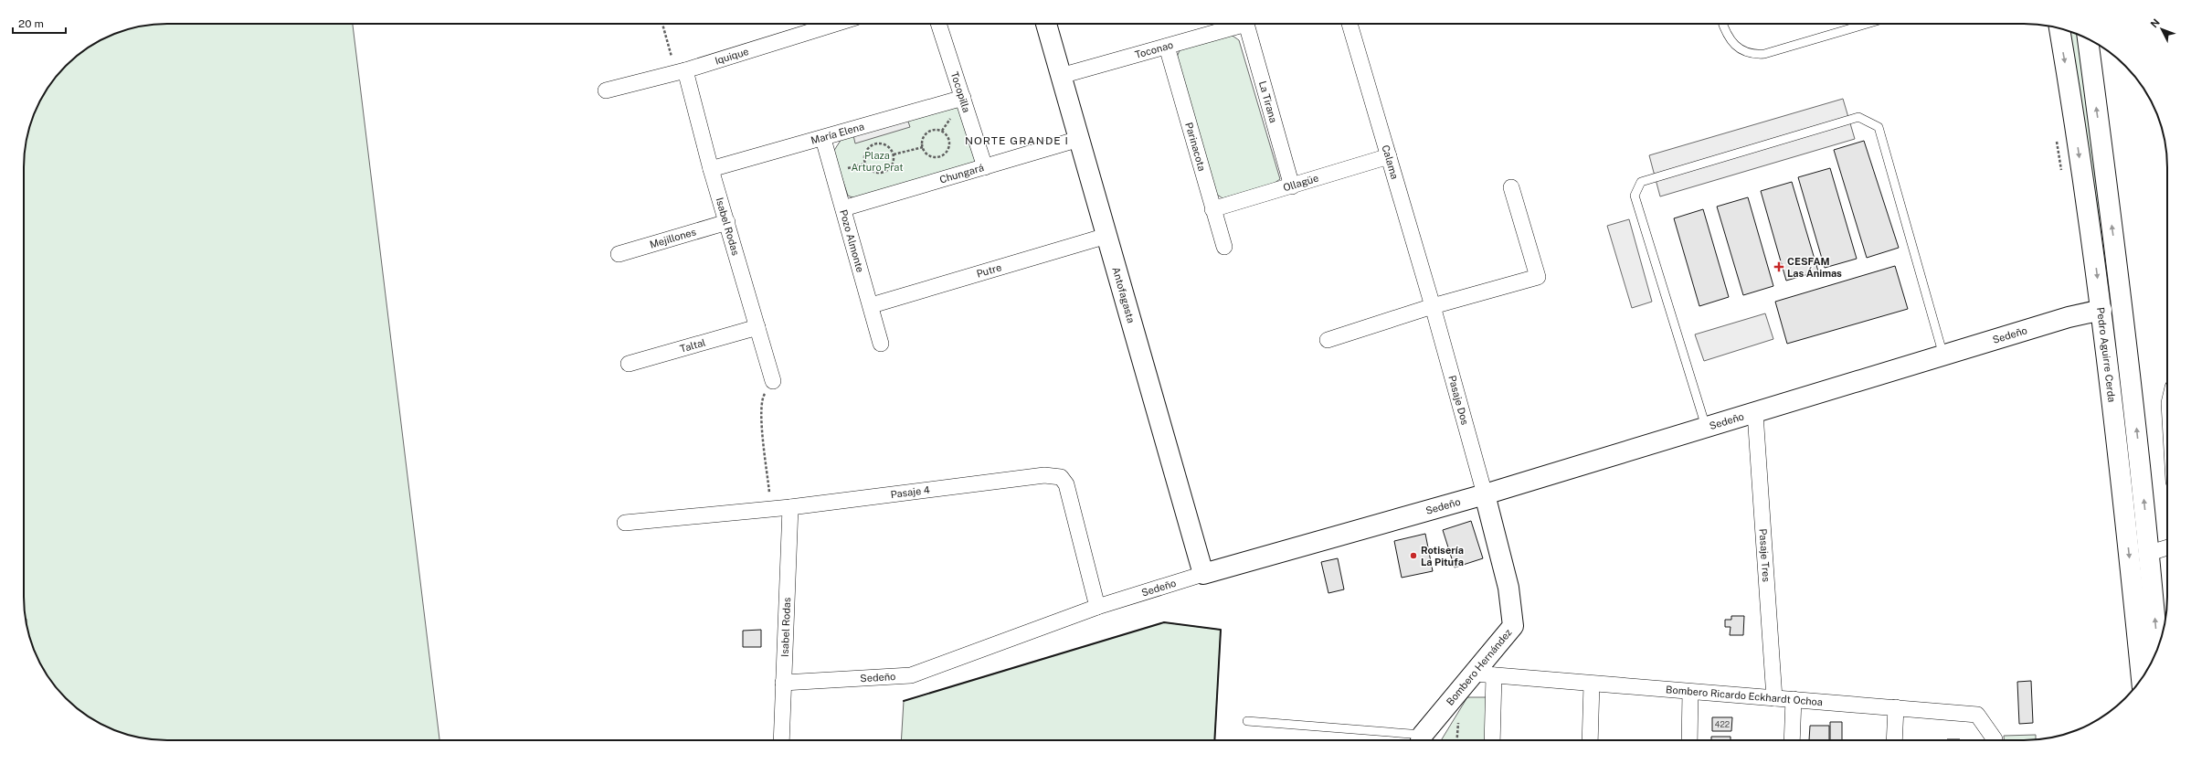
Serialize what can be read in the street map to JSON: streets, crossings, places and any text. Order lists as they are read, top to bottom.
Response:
{
  "streets": {
    "main road": [
      "Antofagasta",
      "Sedeño",
      "Pedro Aguirre Cerda",
      "Bombero Hernández"
    ],
    "street": [
      "Toconao",
      "Iquique",
      "Tocopilla",
      "La Tirana",
      "María Elena",
      "Parinacota",
      "Calama",
      "Chungará",
      "Ollagüe",
      "Isabel Rodas",
      "Mejillones",
      "Pozo Almonte",
      "Putre",
      "Taltal",
      "Pasaje Dos",
      "Pasaje 4",
      "Pasaje Tres",
      "Bombero Ricardo Eckhardt Ochoa"
    ]
  },
  "crossings": [
    ["Toconao", "Parinacota"],
    ["Toconao", "Antofagasta"],
    ["Iquique", "Isabel Rodas"],
    ["Tocopilla", "María Elena"],
    ["Tocopilla", "Chungará"],
    ["La Tirana", "Ollagüe"],
    ["María Elena", "Isabel Rodas"],
    ["María Elena", "Pozo Almonte"],
    ["Parinacota", "Ollagüe"],
    ["Calama", "Ollagüe"],
    ["Calama", "Pasaje Dos"],
    ["Chungará", "Pozo Almonte"],
    ["Chungará", "Antofagasta"],
    ["Isabel Rodas", "Mejillones"],
    ["Isabel Rodas", "Sedeño"],
    ["Isabel Rodas", "Taltal"],
    ["Isabel Rodas", "Pasaje 4"],
    ["Pozo Almonte", "Putre"],
    ["Putre", "Antofagasta"],
    ["Antofagasta", "Sedeño"],
    ["Sedeño", "Pedro Aguirre Cerda"],
    ["Sedeño", "Pasaje Dos"],
    ["Sedeño", "Pasaje 4"],
    ["Sedeño", "Pasaje Tres"],
    ["Sedeño", "Bombero Hernández"],
    ["Pasaje Dos", "Bombero Hernández"],
    ["Pasaje Tres", "Bombero Ricardo Eckhardt Ochoa"],
    ["Bombero Hernández", "Bombero Ricardo Eckhardt Ochoa"]
  ],
  "districts": ["NORTE GRANDE I"],
  "parks": ["Plaza Arturo Prat"],
  "places": {
    "health": ["CESFAM Las Ánimas"],
    "other": ["Rotisería La Pitufa"]
  },
  "house_numbers": ["422"],
  "scale_bar": "20 m",
  "north": "top left"
}
